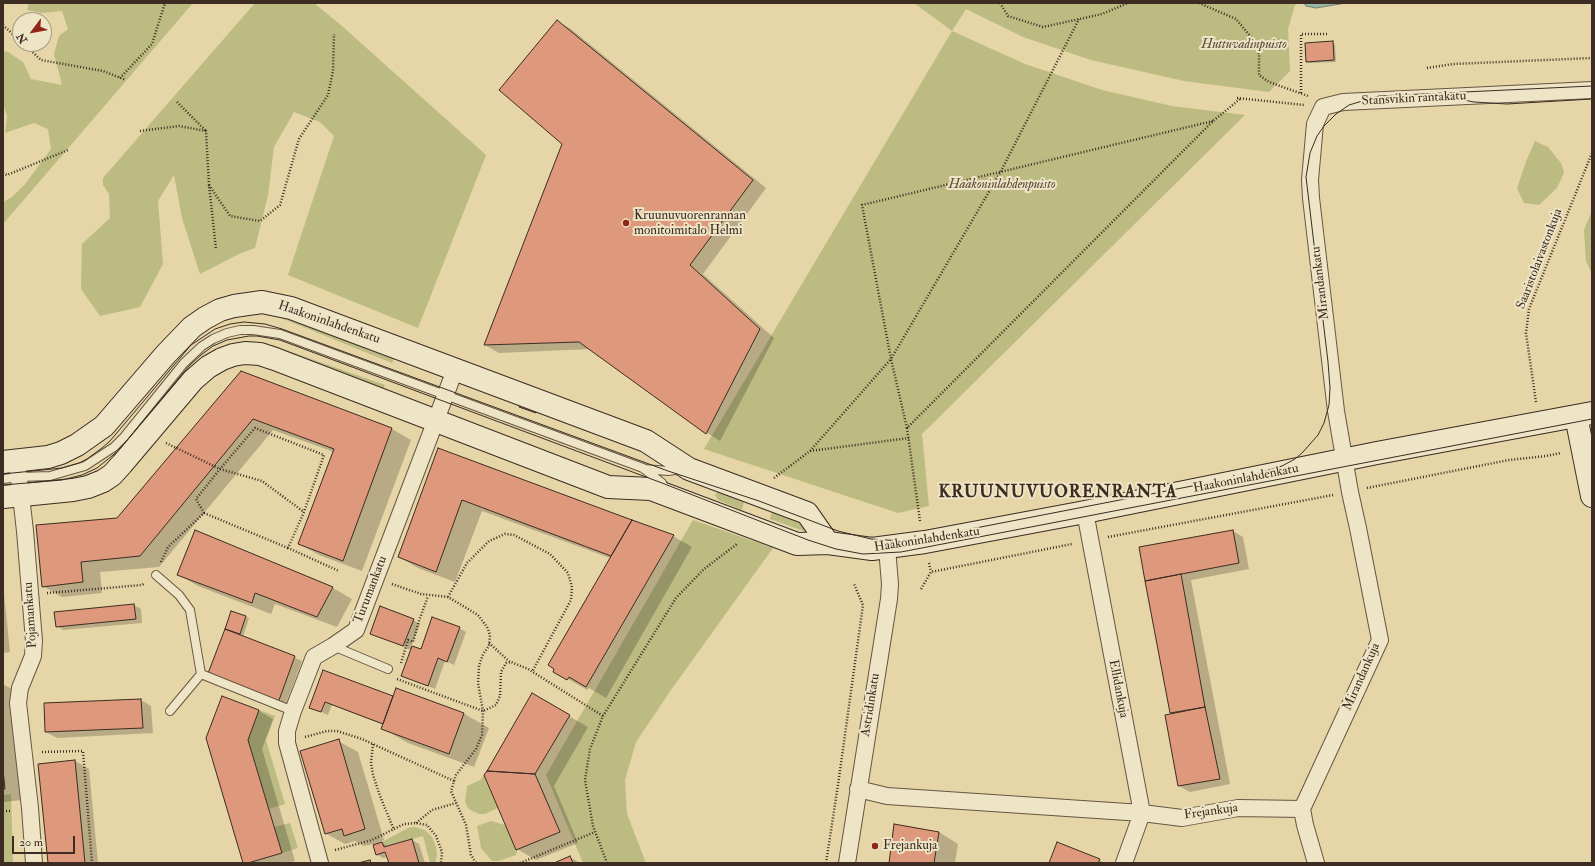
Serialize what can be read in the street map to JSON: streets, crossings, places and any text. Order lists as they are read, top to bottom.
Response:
{
  "streets": {
    "street": [
      "Stansvikin rantakatu",
      "Mirandankatu",
      "Haakoninlahdenkatu",
      "Turumankatu",
      "Pojamankatu",
      "Mirandankuja",
      "Ellidankuja",
      "Astridinkatu",
      "Frejankuja"
    ],
    "path": ["Saaristolaivastonkuja"]
  },
  "crossings": [
    ["Stansvikin rantakatu", "Mirandankatu"],
    ["Saaristolaivastonkuja", "Haakoninlahdenkatu"],
    ["Mirandankatu", "Haakoninlahdenkatu"],
    ["Mirandankatu", "Mirandankuja"],
    ["Haakoninlahdenkatu", "Turumankatu"],
    ["Haakoninlahdenkatu", "Pojamankatu"],
    ["Haakoninlahdenkatu", "Mirandankuja"],
    ["Haakoninlahdenkatu", "Ellidankuja"],
    ["Haakoninlahdenkatu", "Astridinkatu"],
    ["Mirandankuja", "Frejankuja"],
    ["Ellidankuja", "Frejankuja"],
    ["Astridinkatu", "Frejankuja"]
  ],
  "districts": ["KRUUNUVUORENRANTA"],
  "parks": ["Huttuvadinpuisto", "Haakoninlahdenpuisto"],
  "places": ["Kruunuvuorenrannan monitoimitalo Helmi", "Frejankuja"],
  "scale_bar": "20 m",
  "north": "bottom left"
}
